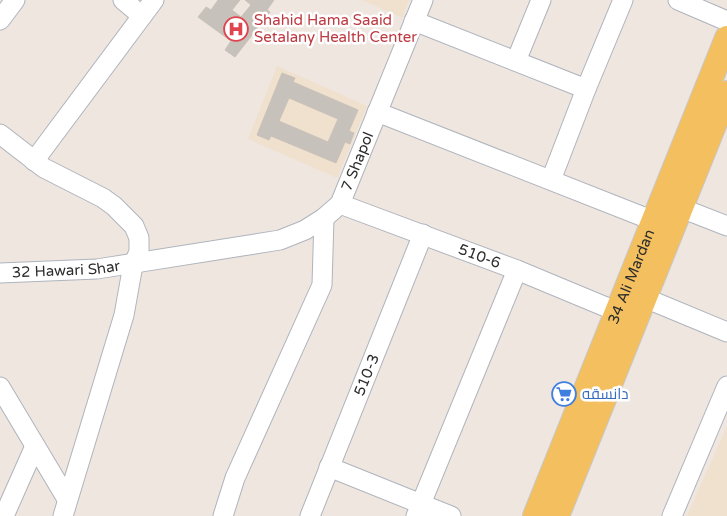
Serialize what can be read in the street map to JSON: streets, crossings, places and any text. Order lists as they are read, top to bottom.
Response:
{
  "streets": {
    "main road": ["34 Ali Mardan"],
    "street": [
      "7 Shapol",
      "510-6",
      "32 Hawari Shar",
      "510-3"
    ]
  },
  "crossings": [
    ["7 Shapol", "510-6"],
    ["7 Shapol", "32 Hawari Shar"],
    ["510-6", "34 Ali Mardan"],
    ["510-6", "510-3"]
  ],
  "places": {
    "hospital": ["Shahid Hama Saaid Setalany Health Center"],
    "supermarket": ["دانسقه"]
  }
}
